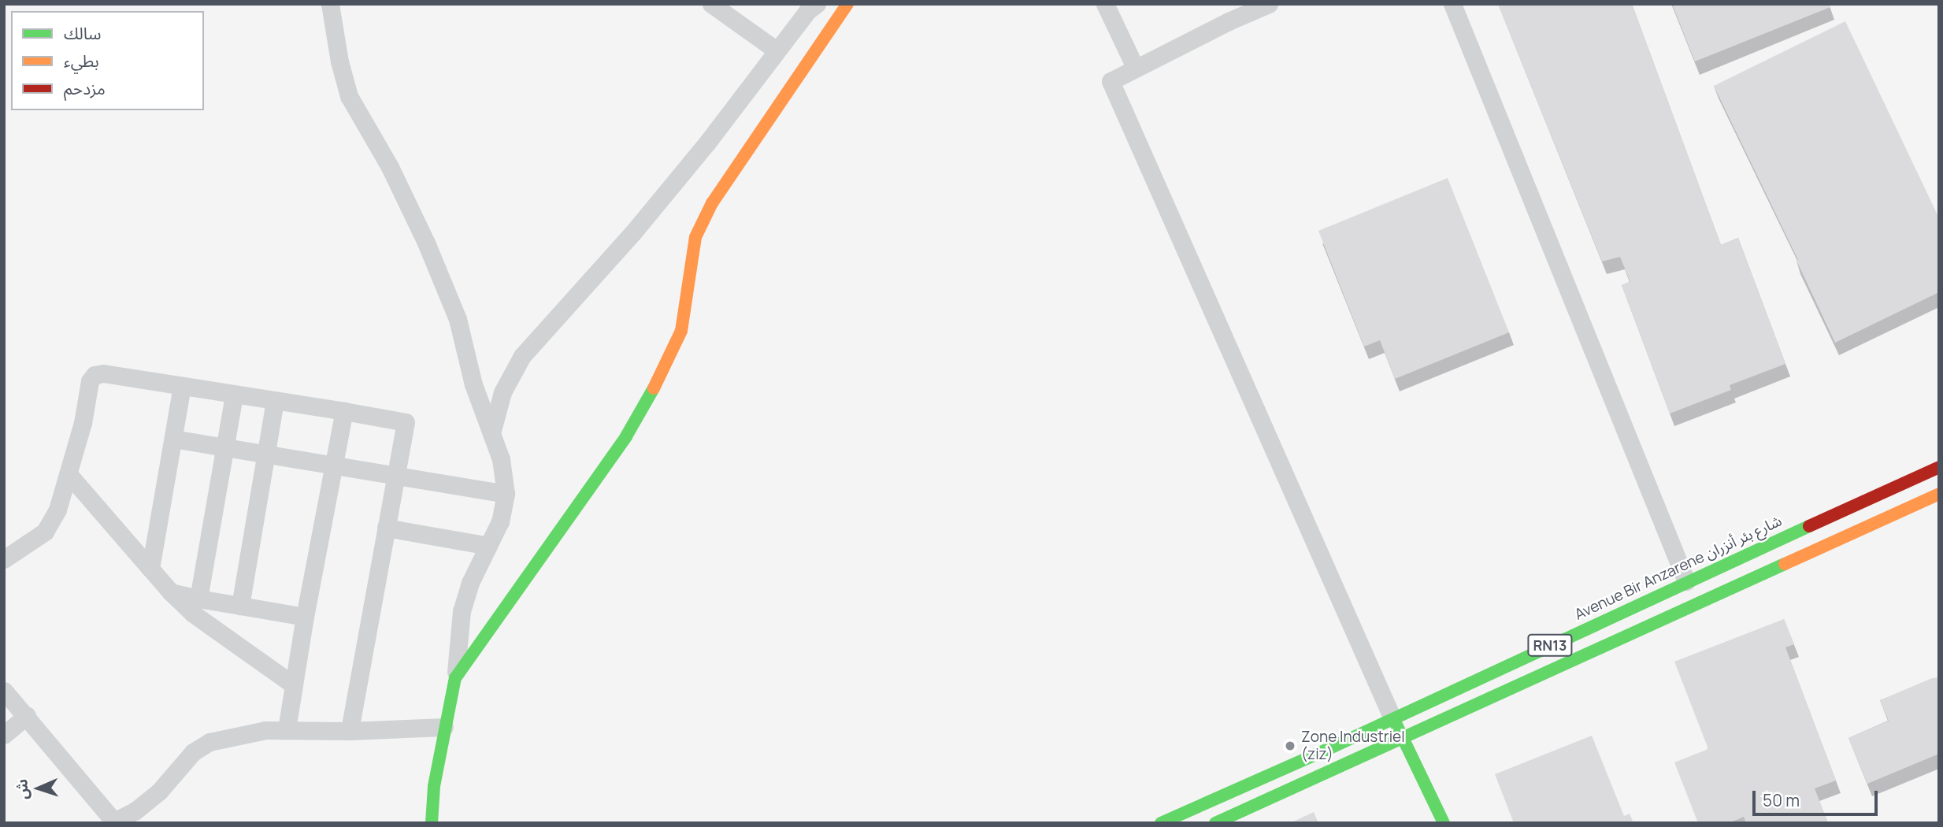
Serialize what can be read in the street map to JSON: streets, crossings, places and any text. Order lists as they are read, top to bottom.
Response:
{
  "streets": {
    "main road": ["Avenue Bir Anzarene شارع بئر أنزران", "RN13"]
  },
  "places": ["Zone Industriel (ziz)"],
  "legend": ["سالك", "بطيء", "مزدحم"],
  "scale_bar": "50 m",
  "north": "left"
}
